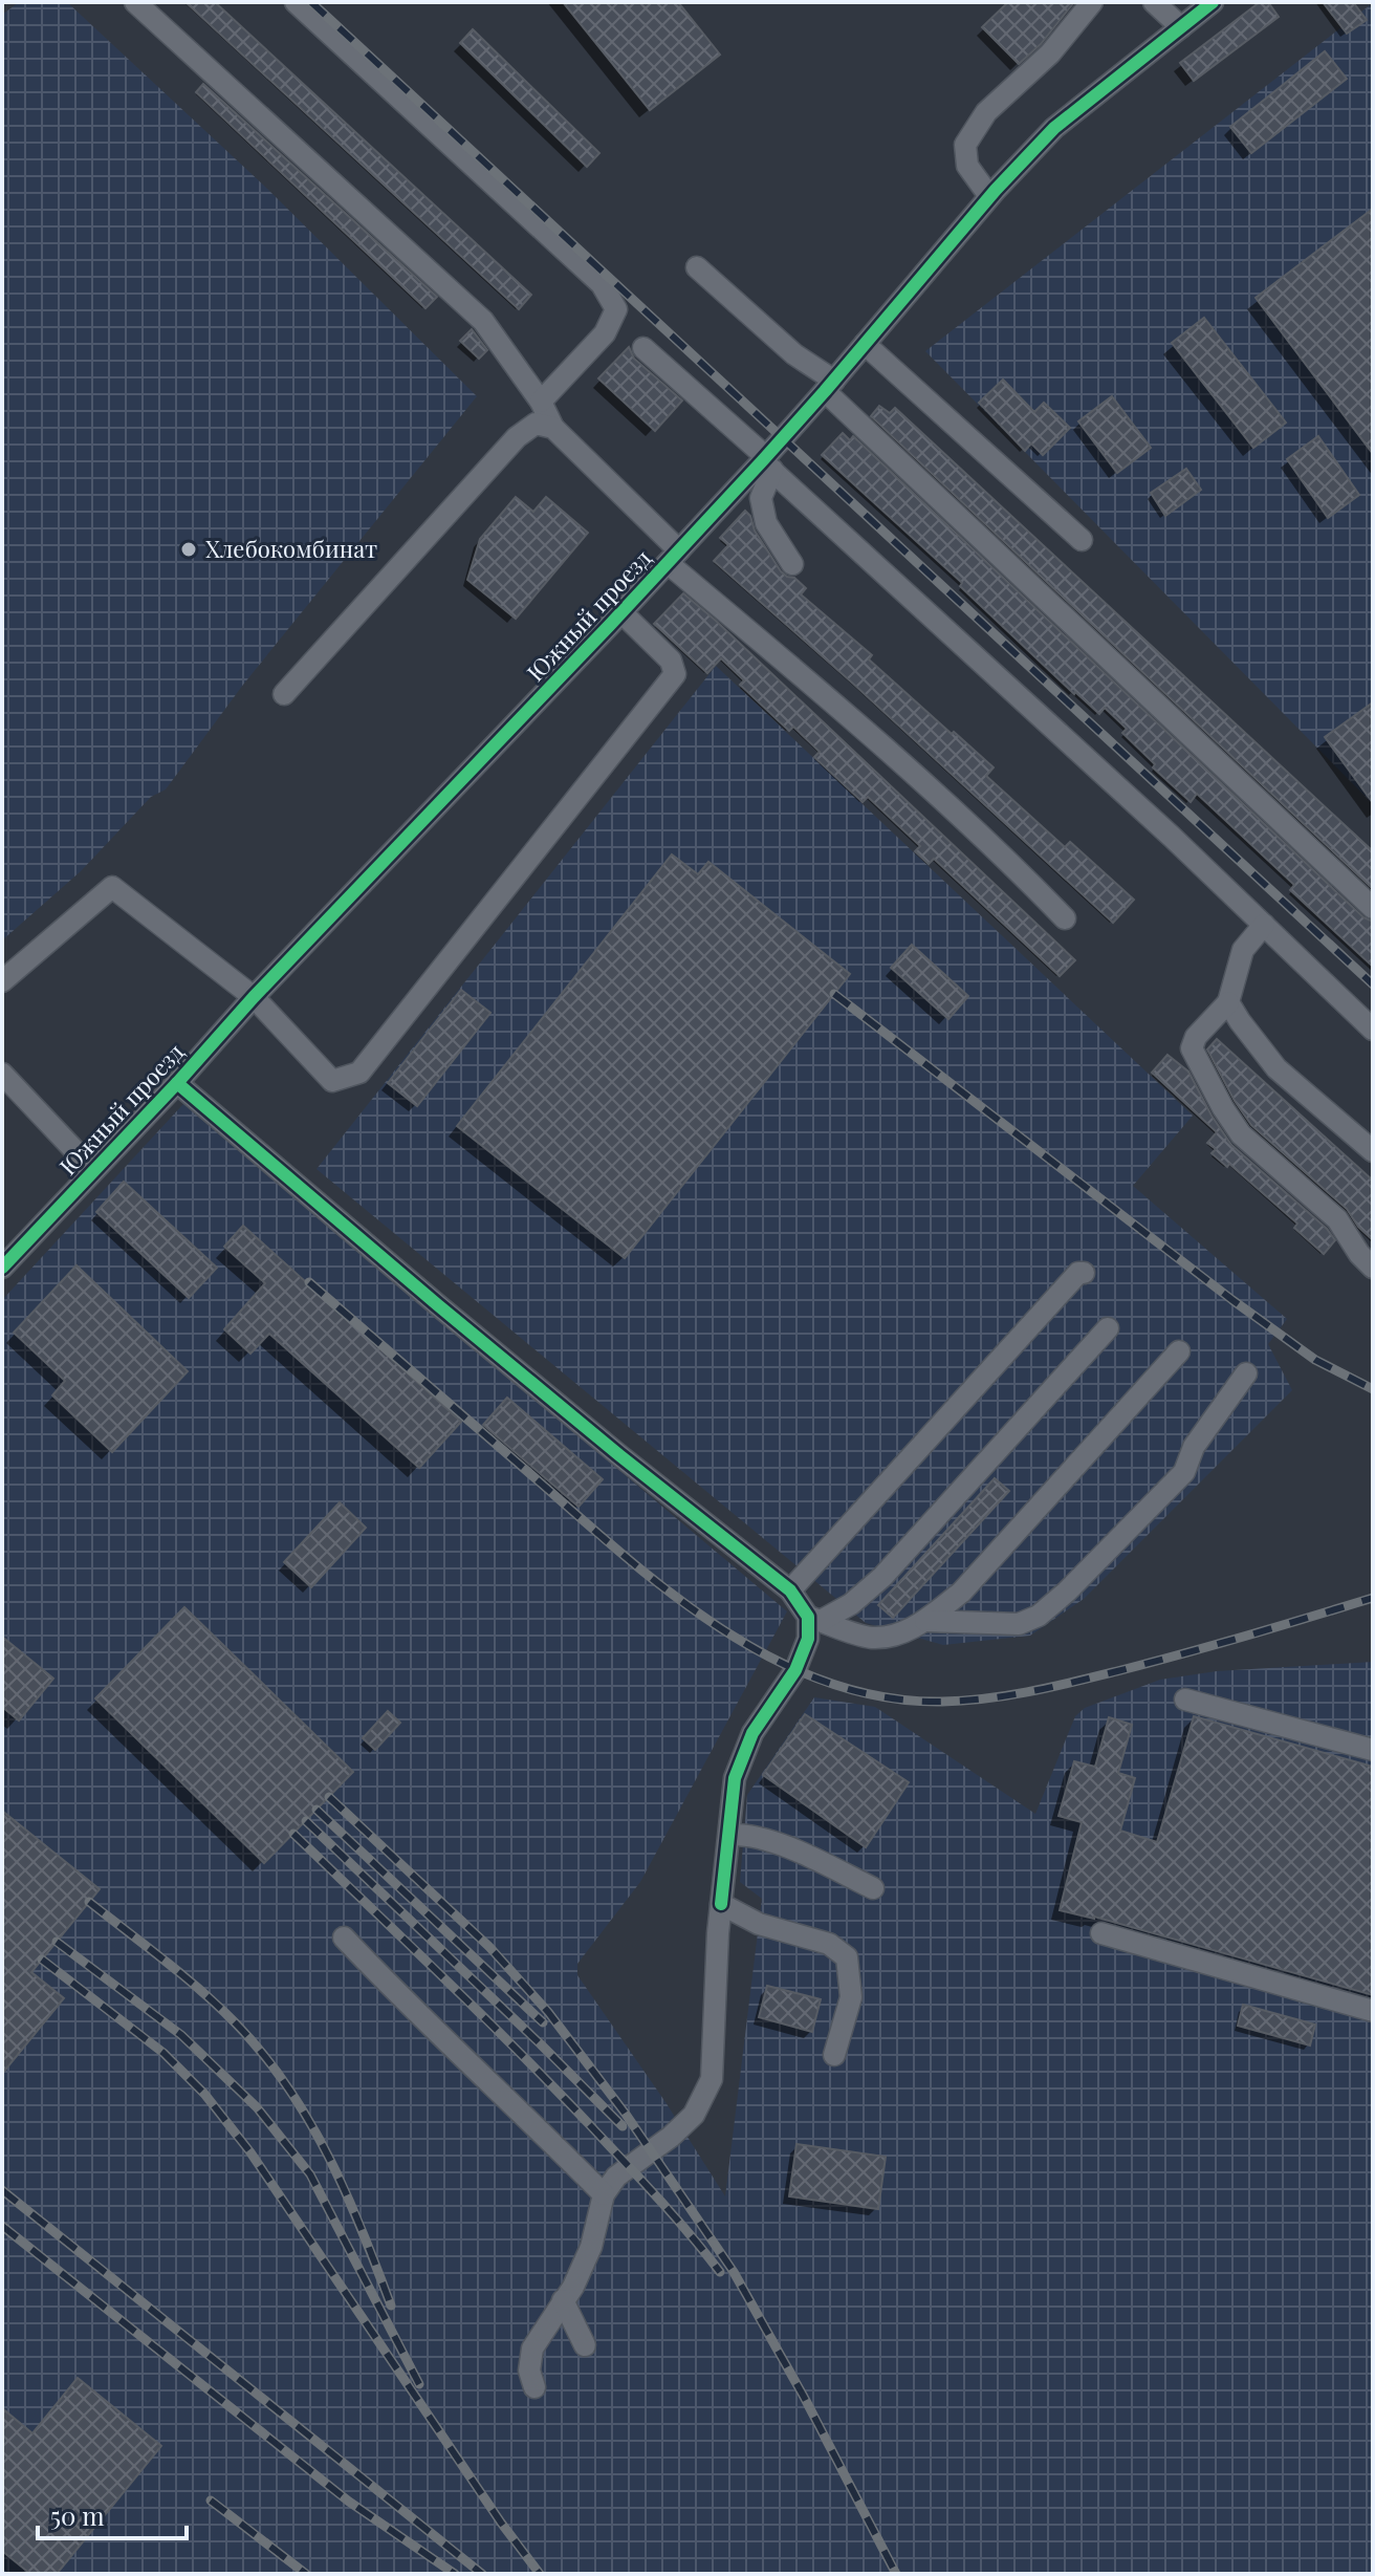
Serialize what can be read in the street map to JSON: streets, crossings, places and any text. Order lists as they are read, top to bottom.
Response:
{
  "streets": {
    "street": ["Южный проезд"]
  },
  "places": ["Хлебокомбинат"],
  "scale_bar": "50 m"
}
